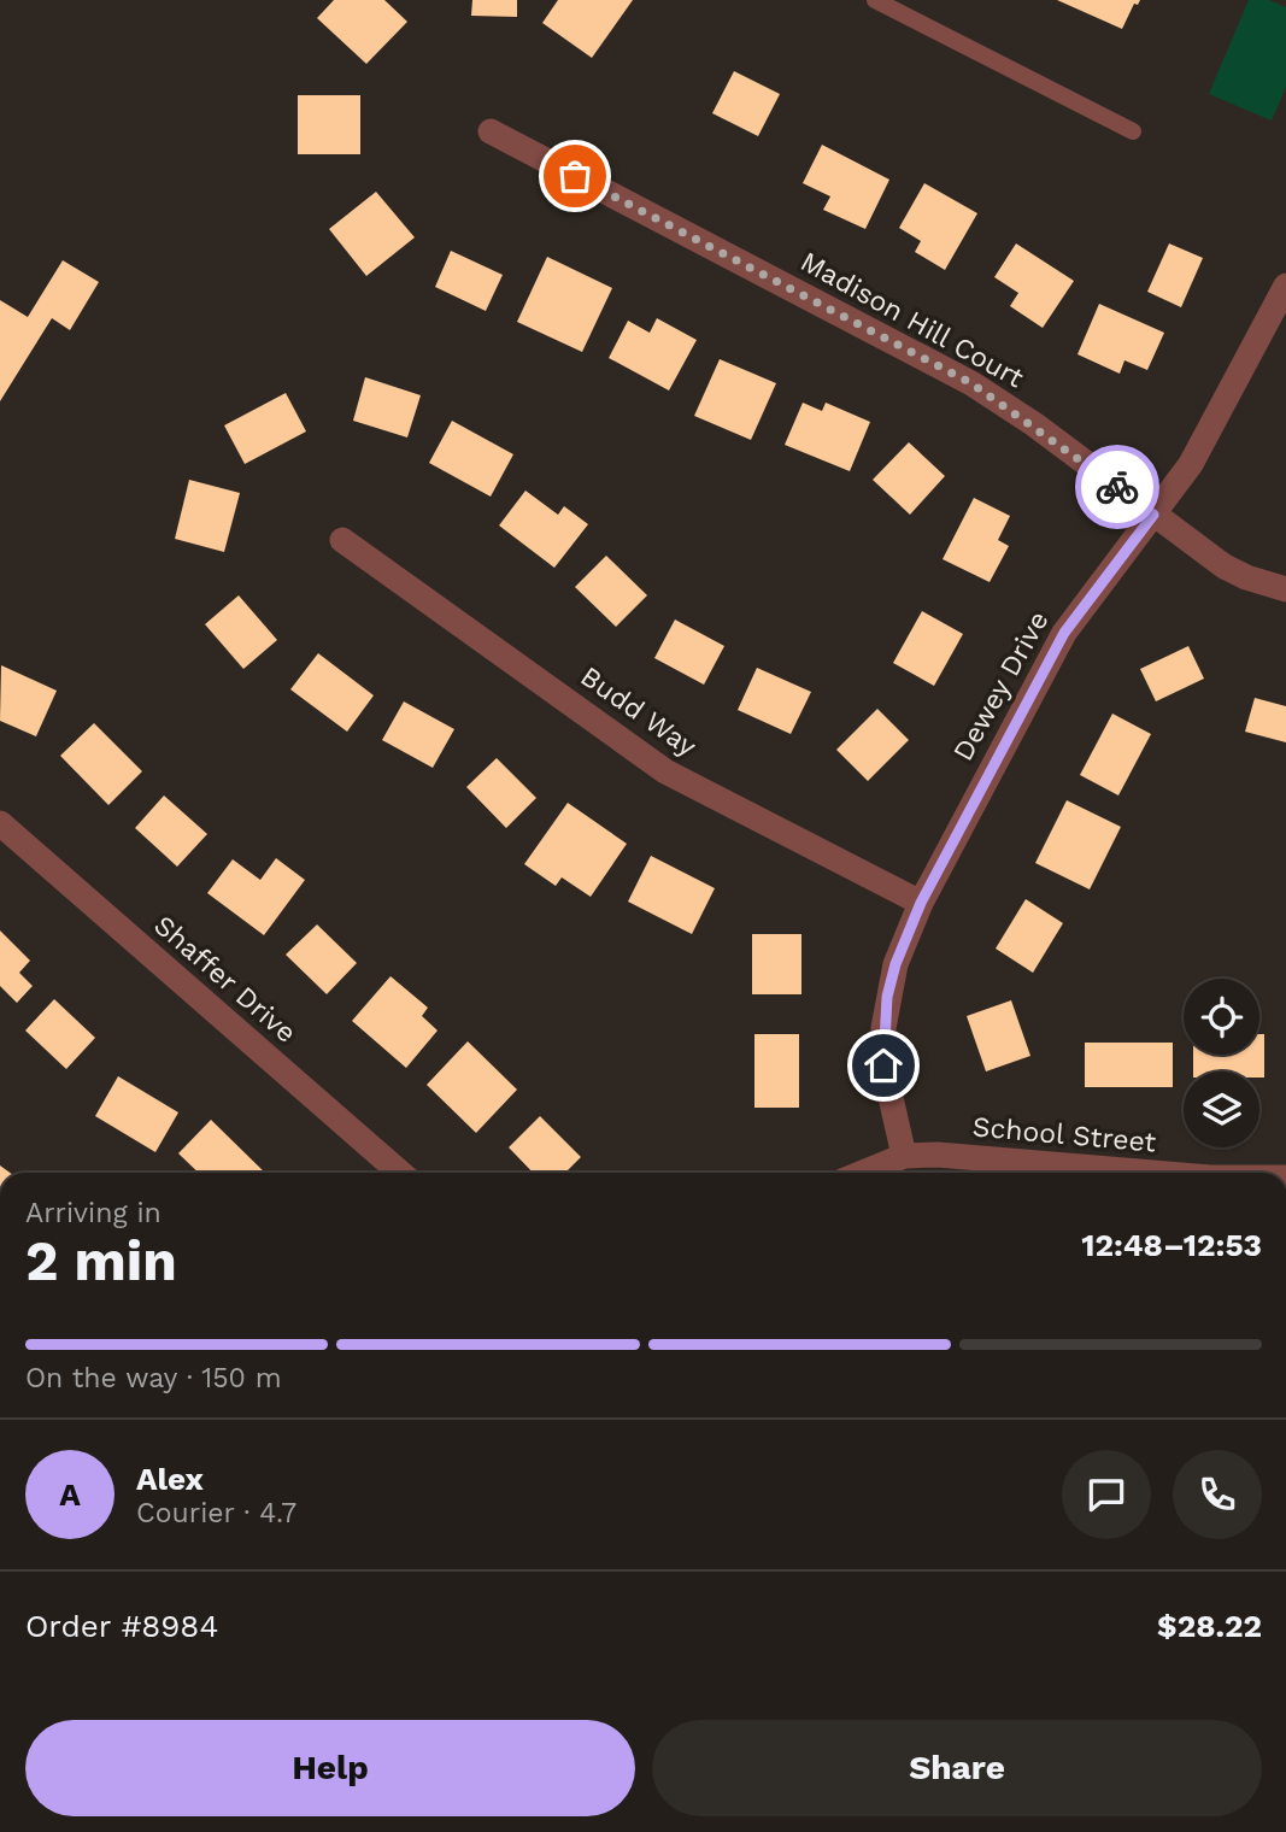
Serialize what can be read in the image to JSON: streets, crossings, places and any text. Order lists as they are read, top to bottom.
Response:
{
  "streets": {
    "street": [
      "Madison Hill Court",
      "Dewey Drive",
      "Budd Way",
      "Shaffer Drive",
      "School Street"
    ]
  },
  "crossings": [
    ["Madison Hill Court", "Dewey Drive"],
    ["Dewey Drive", "Budd Way"],
    ["Dewey Drive", "School Street"]
  ],
  "page": {
    "heading": ["2 min", "Arriving in", "12:48–12:53"],
    "panel": [
      "Alex",
      "Courier · 4.7",
      "Order #8984",
      "$28.22"
    ],
    "bar": "On the way · 150 m",
    "round": "A",
    "buttons": ["Help", "Share"]
  }
}
